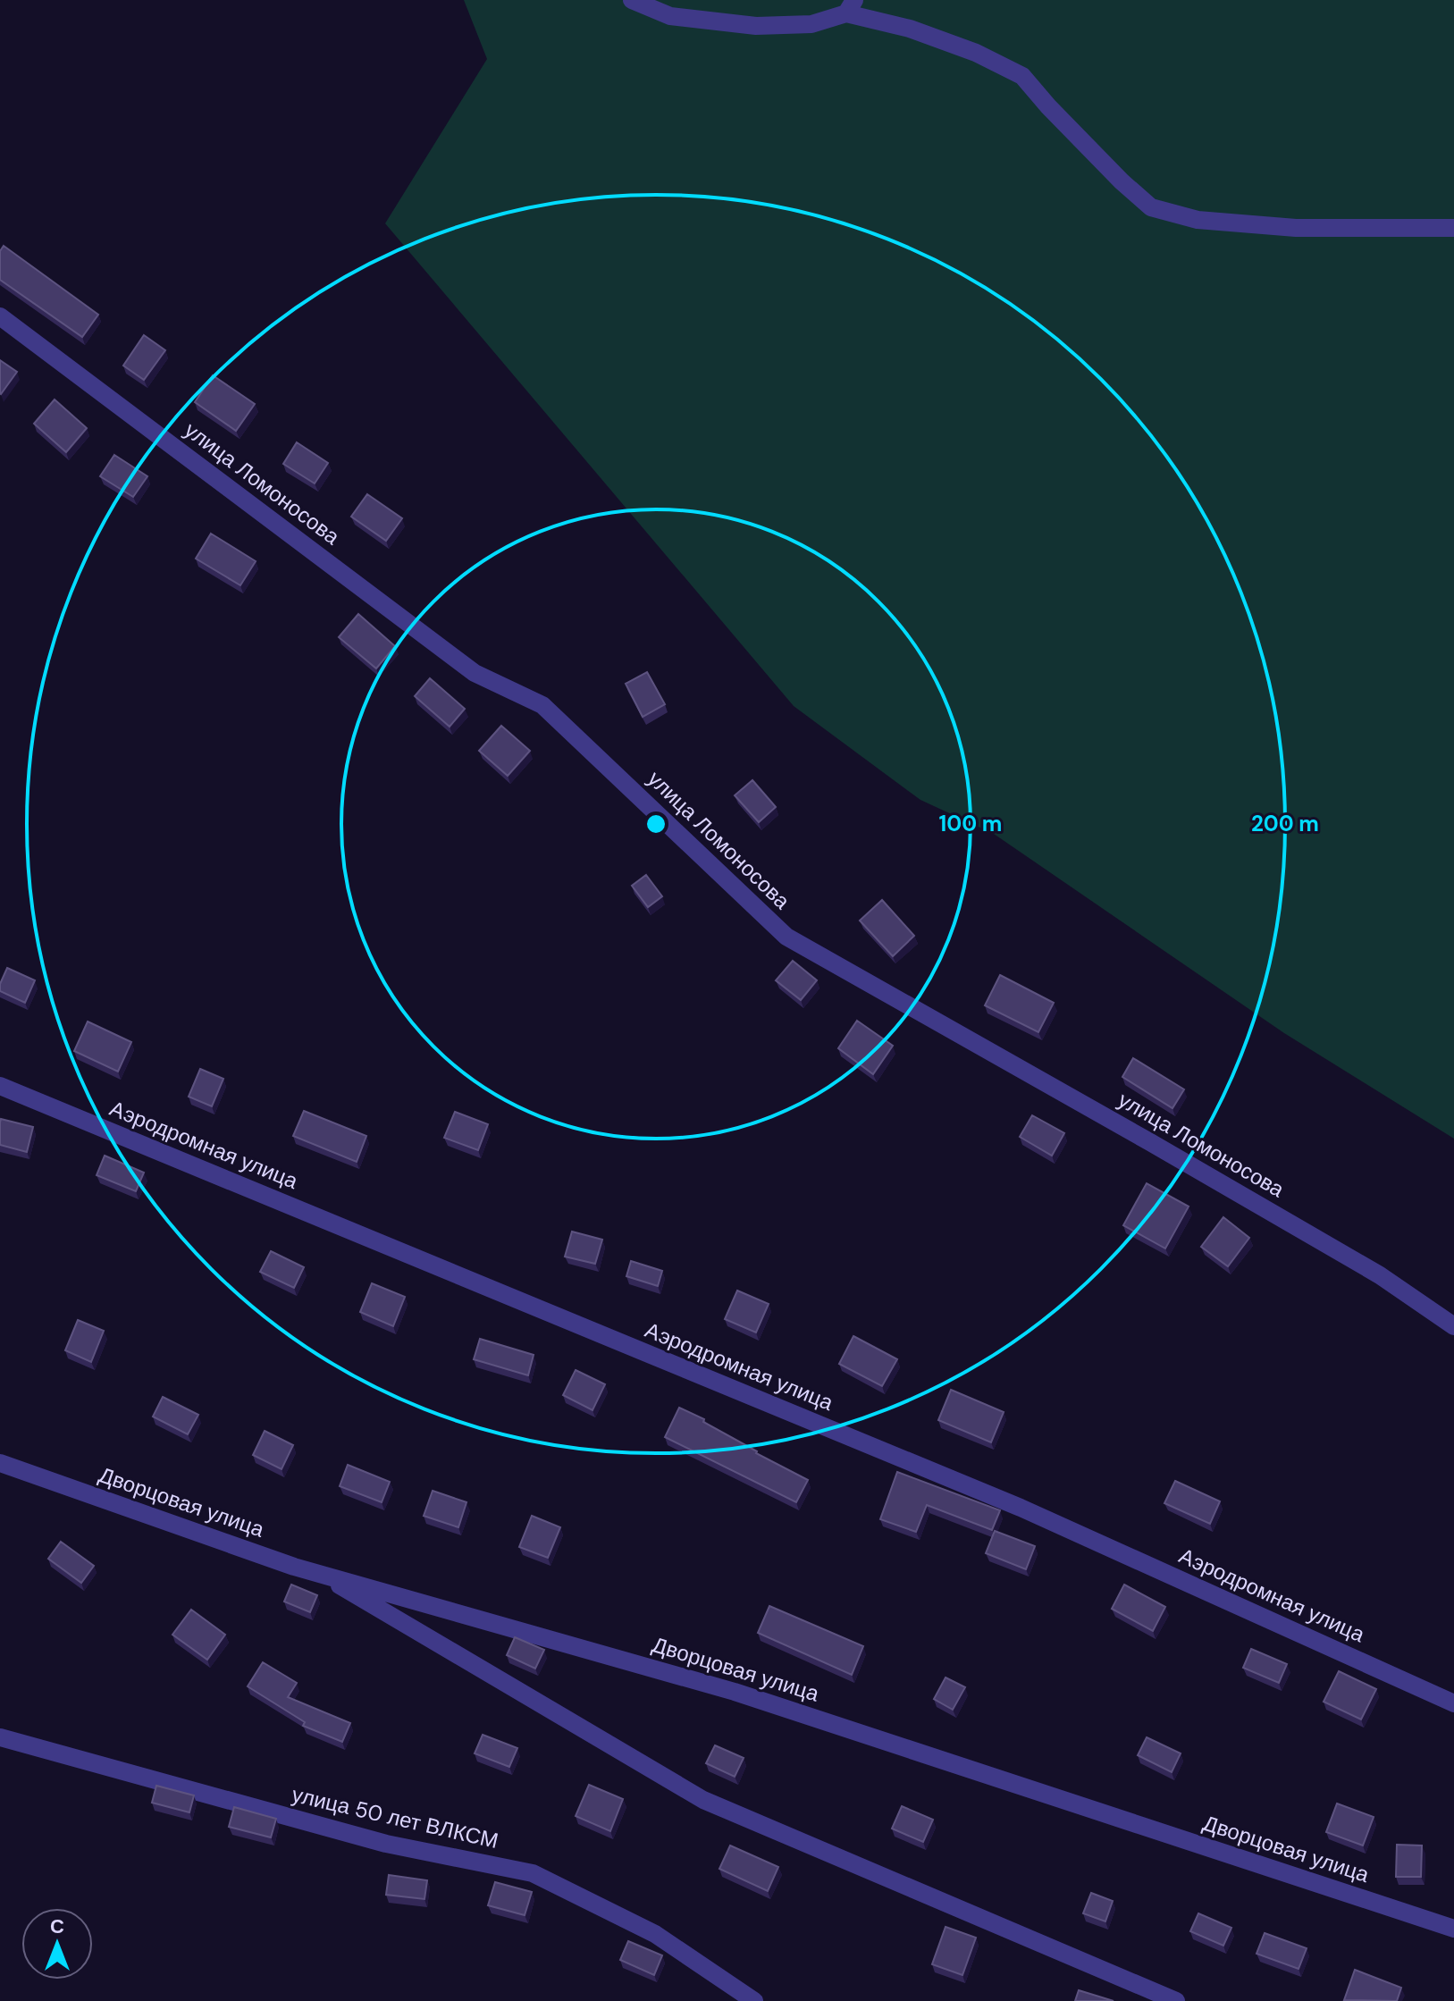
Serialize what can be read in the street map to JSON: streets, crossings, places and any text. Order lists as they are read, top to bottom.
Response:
{
  "streets": {
    "street": [
      "улица Ломоносова",
      "Аэродромная улица",
      "Дворцовая улица",
      "улица 50 лет ВЛКСМ"
    ]
  },
  "north": "top",
  "rings": ["100 m", "200 m"]
}
